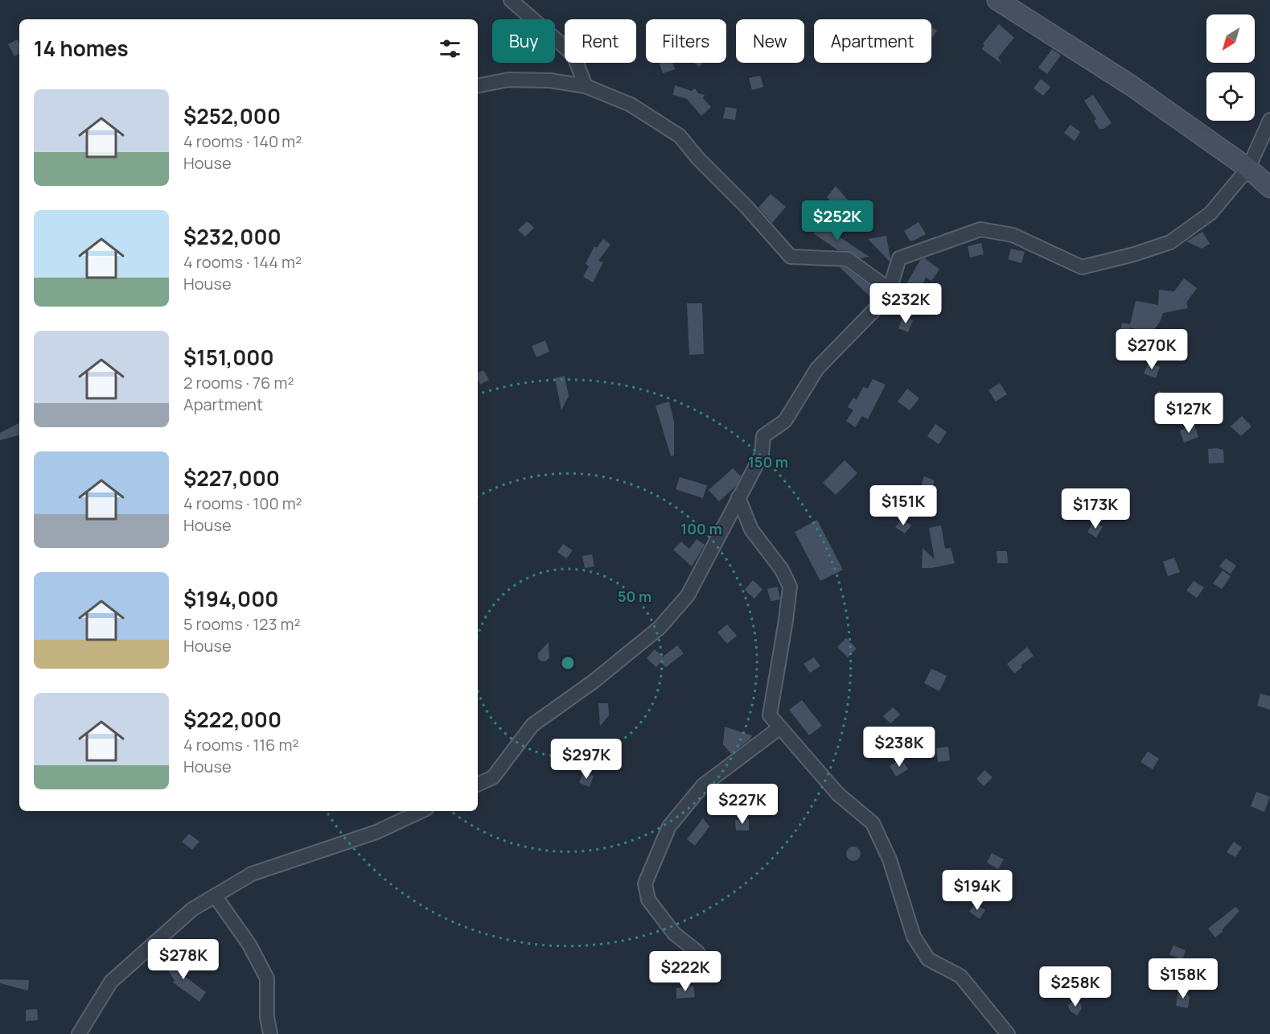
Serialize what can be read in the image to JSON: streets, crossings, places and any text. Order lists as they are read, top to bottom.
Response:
{
  "north": "bottom left",
  "page": {
    "chip": [
      "Buy",
      "Rent",
      "Filters",
      "New",
      "Apartment"
    ],
    "heading": "14 homes",
    "list": [
      {
        "name": "$252,000",
        "note": "4 rooms · 140 m² · House"
      },
      {
        "name": "$232,000",
        "note": "4 rooms · 144 m² · House"
      },
      {
        "name": "$151,000",
        "note": "2 rooms · 76 m² · Apartment"
      },
      {
        "name": "$227,000",
        "note": "4 rooms · 100 m² · House"
      },
      {
        "name": "$194,000",
        "note": "5 rooms · 123 m² · House"
      },
      {
        "name": "$222,000",
        "note": "4 rooms · 116 m² · House"
      }
    ],
    "price": [
      "$252K",
      "$232K",
      "$270K",
      "$127K",
      "$151K",
      "$173K",
      "$238K",
      "$297K",
      "$227K",
      "$194K",
      "$278K",
      "$222K",
      "$158K",
      "$258K"
    ]
  },
  "rings": ["150 m", "100 m", "50 m"]
}
